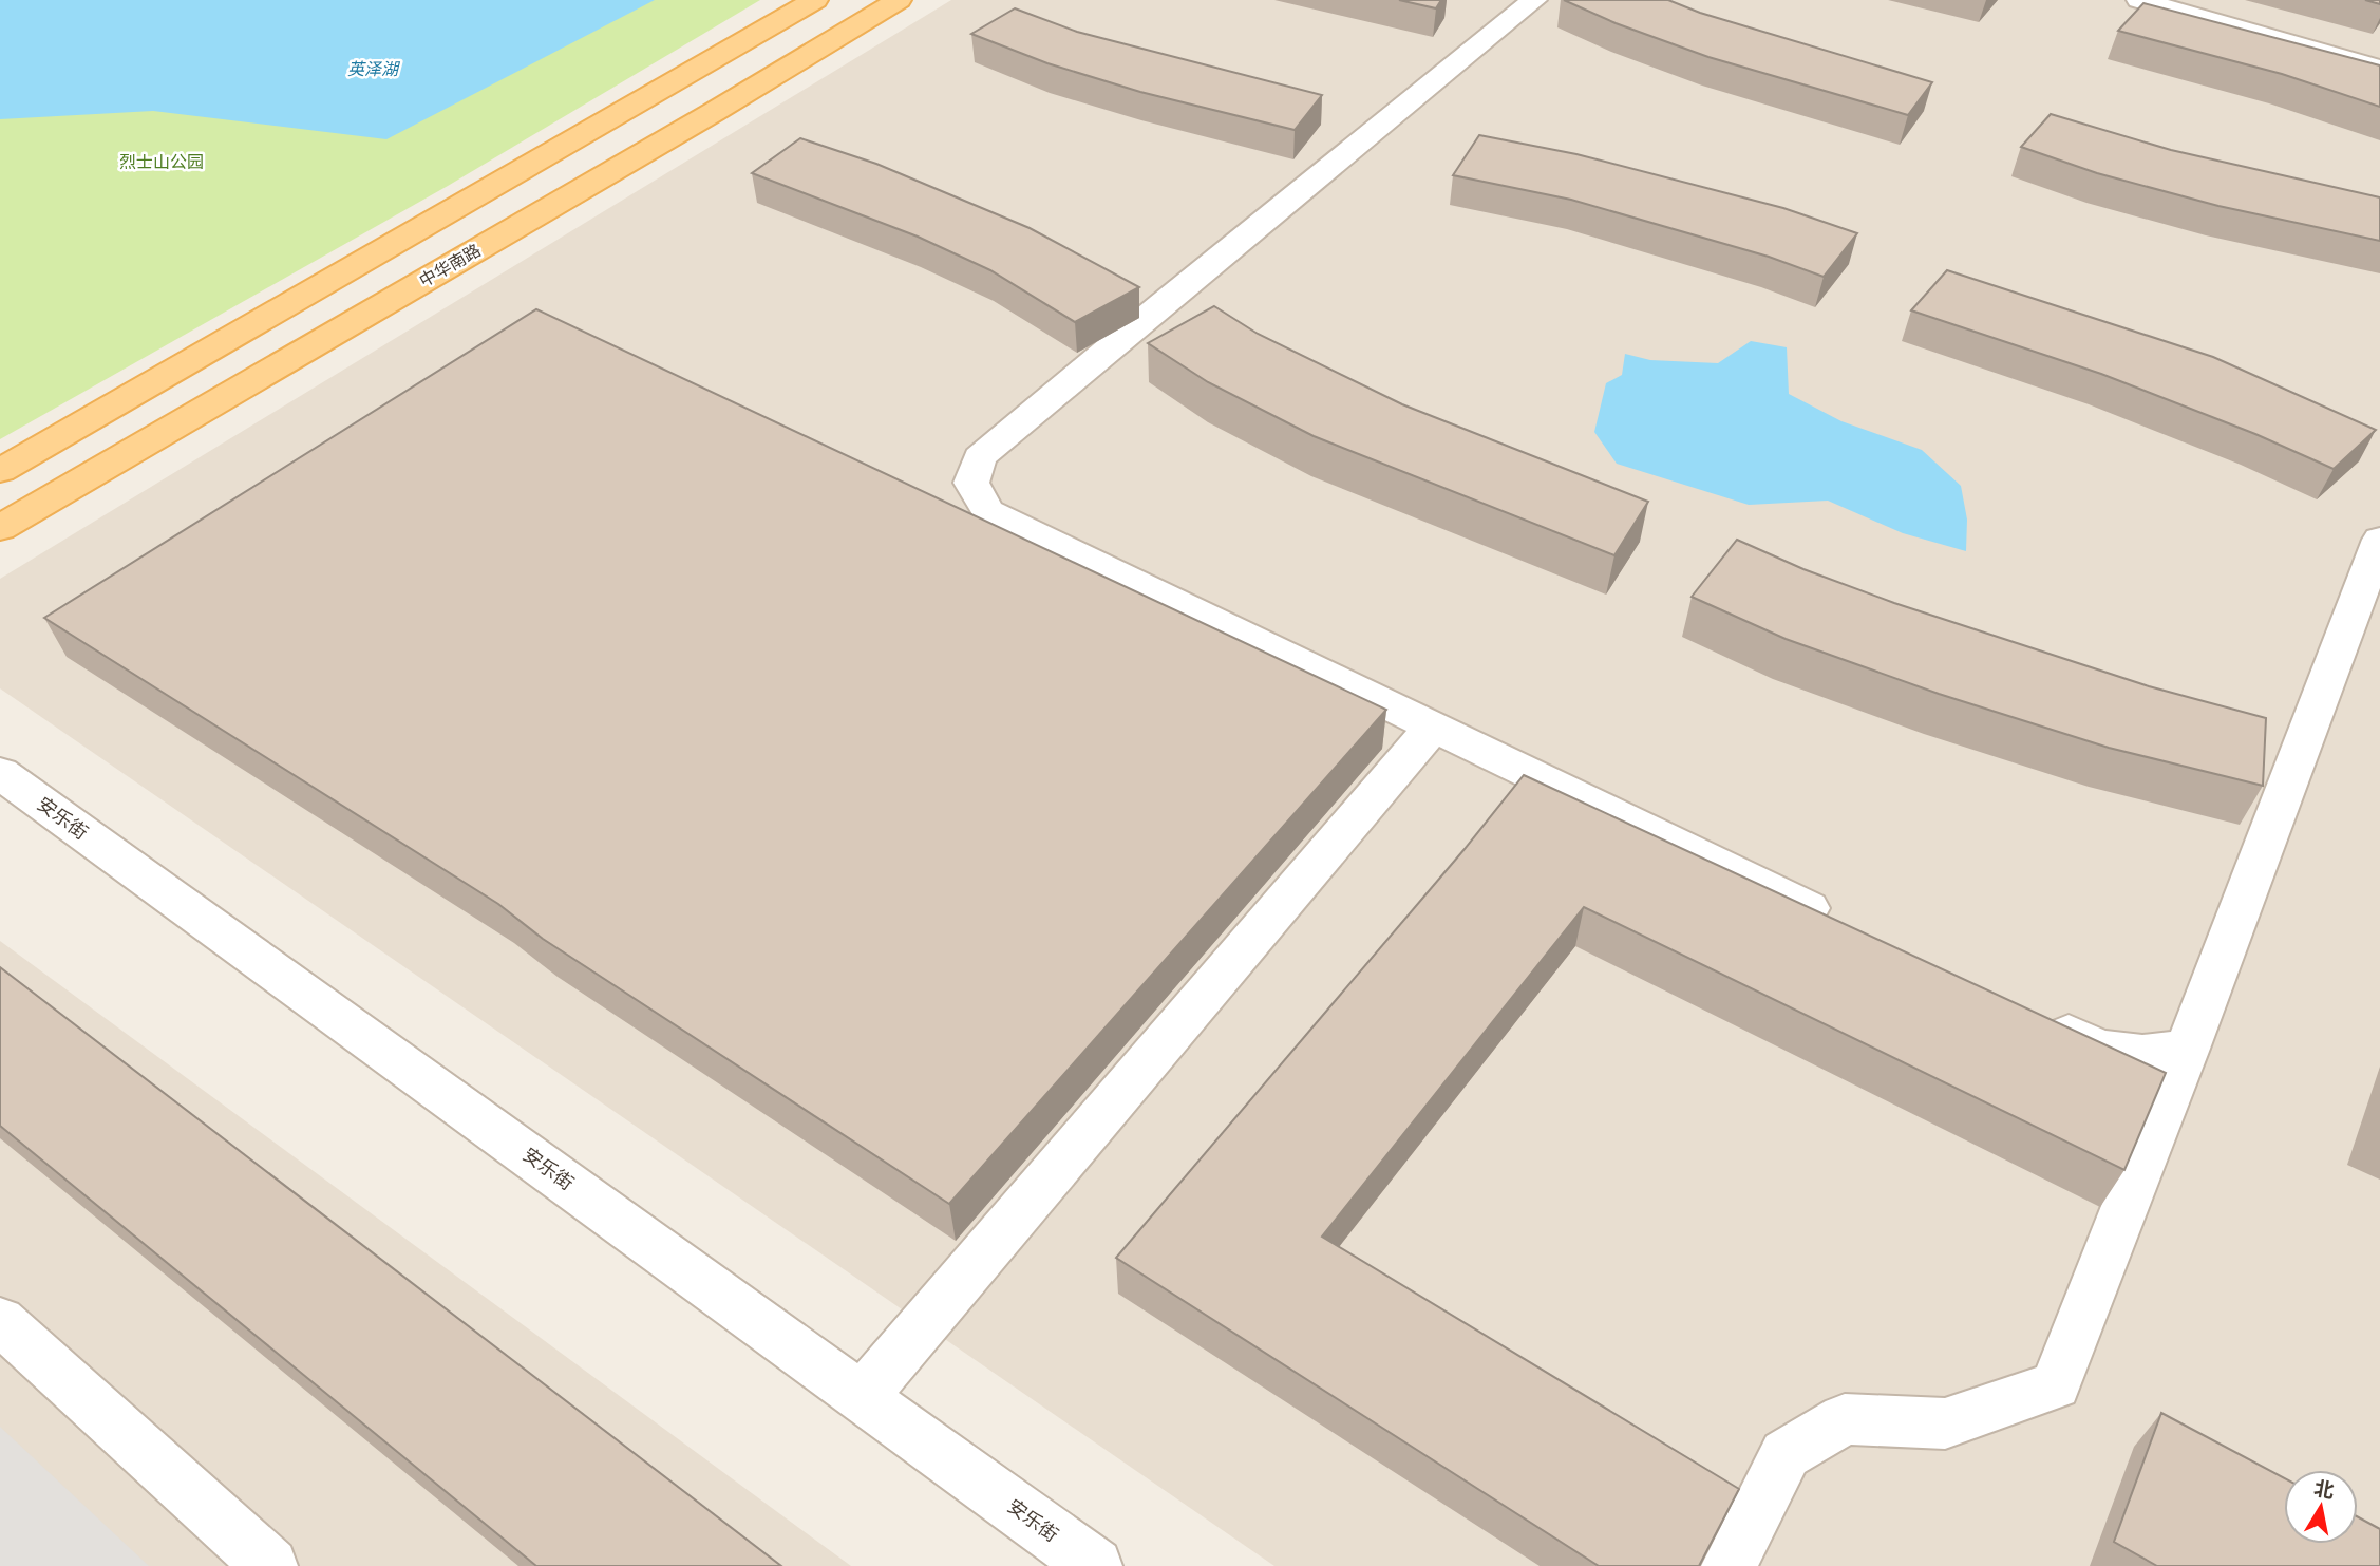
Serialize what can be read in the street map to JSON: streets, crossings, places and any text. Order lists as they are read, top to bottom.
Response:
{
  "streets": {
    "main road": ["中华南路"],
    "street": ["安乐街"]
  },
  "water": ["英泽湖"],
  "parks": ["烈士山公园"],
  "north": "top"
}
